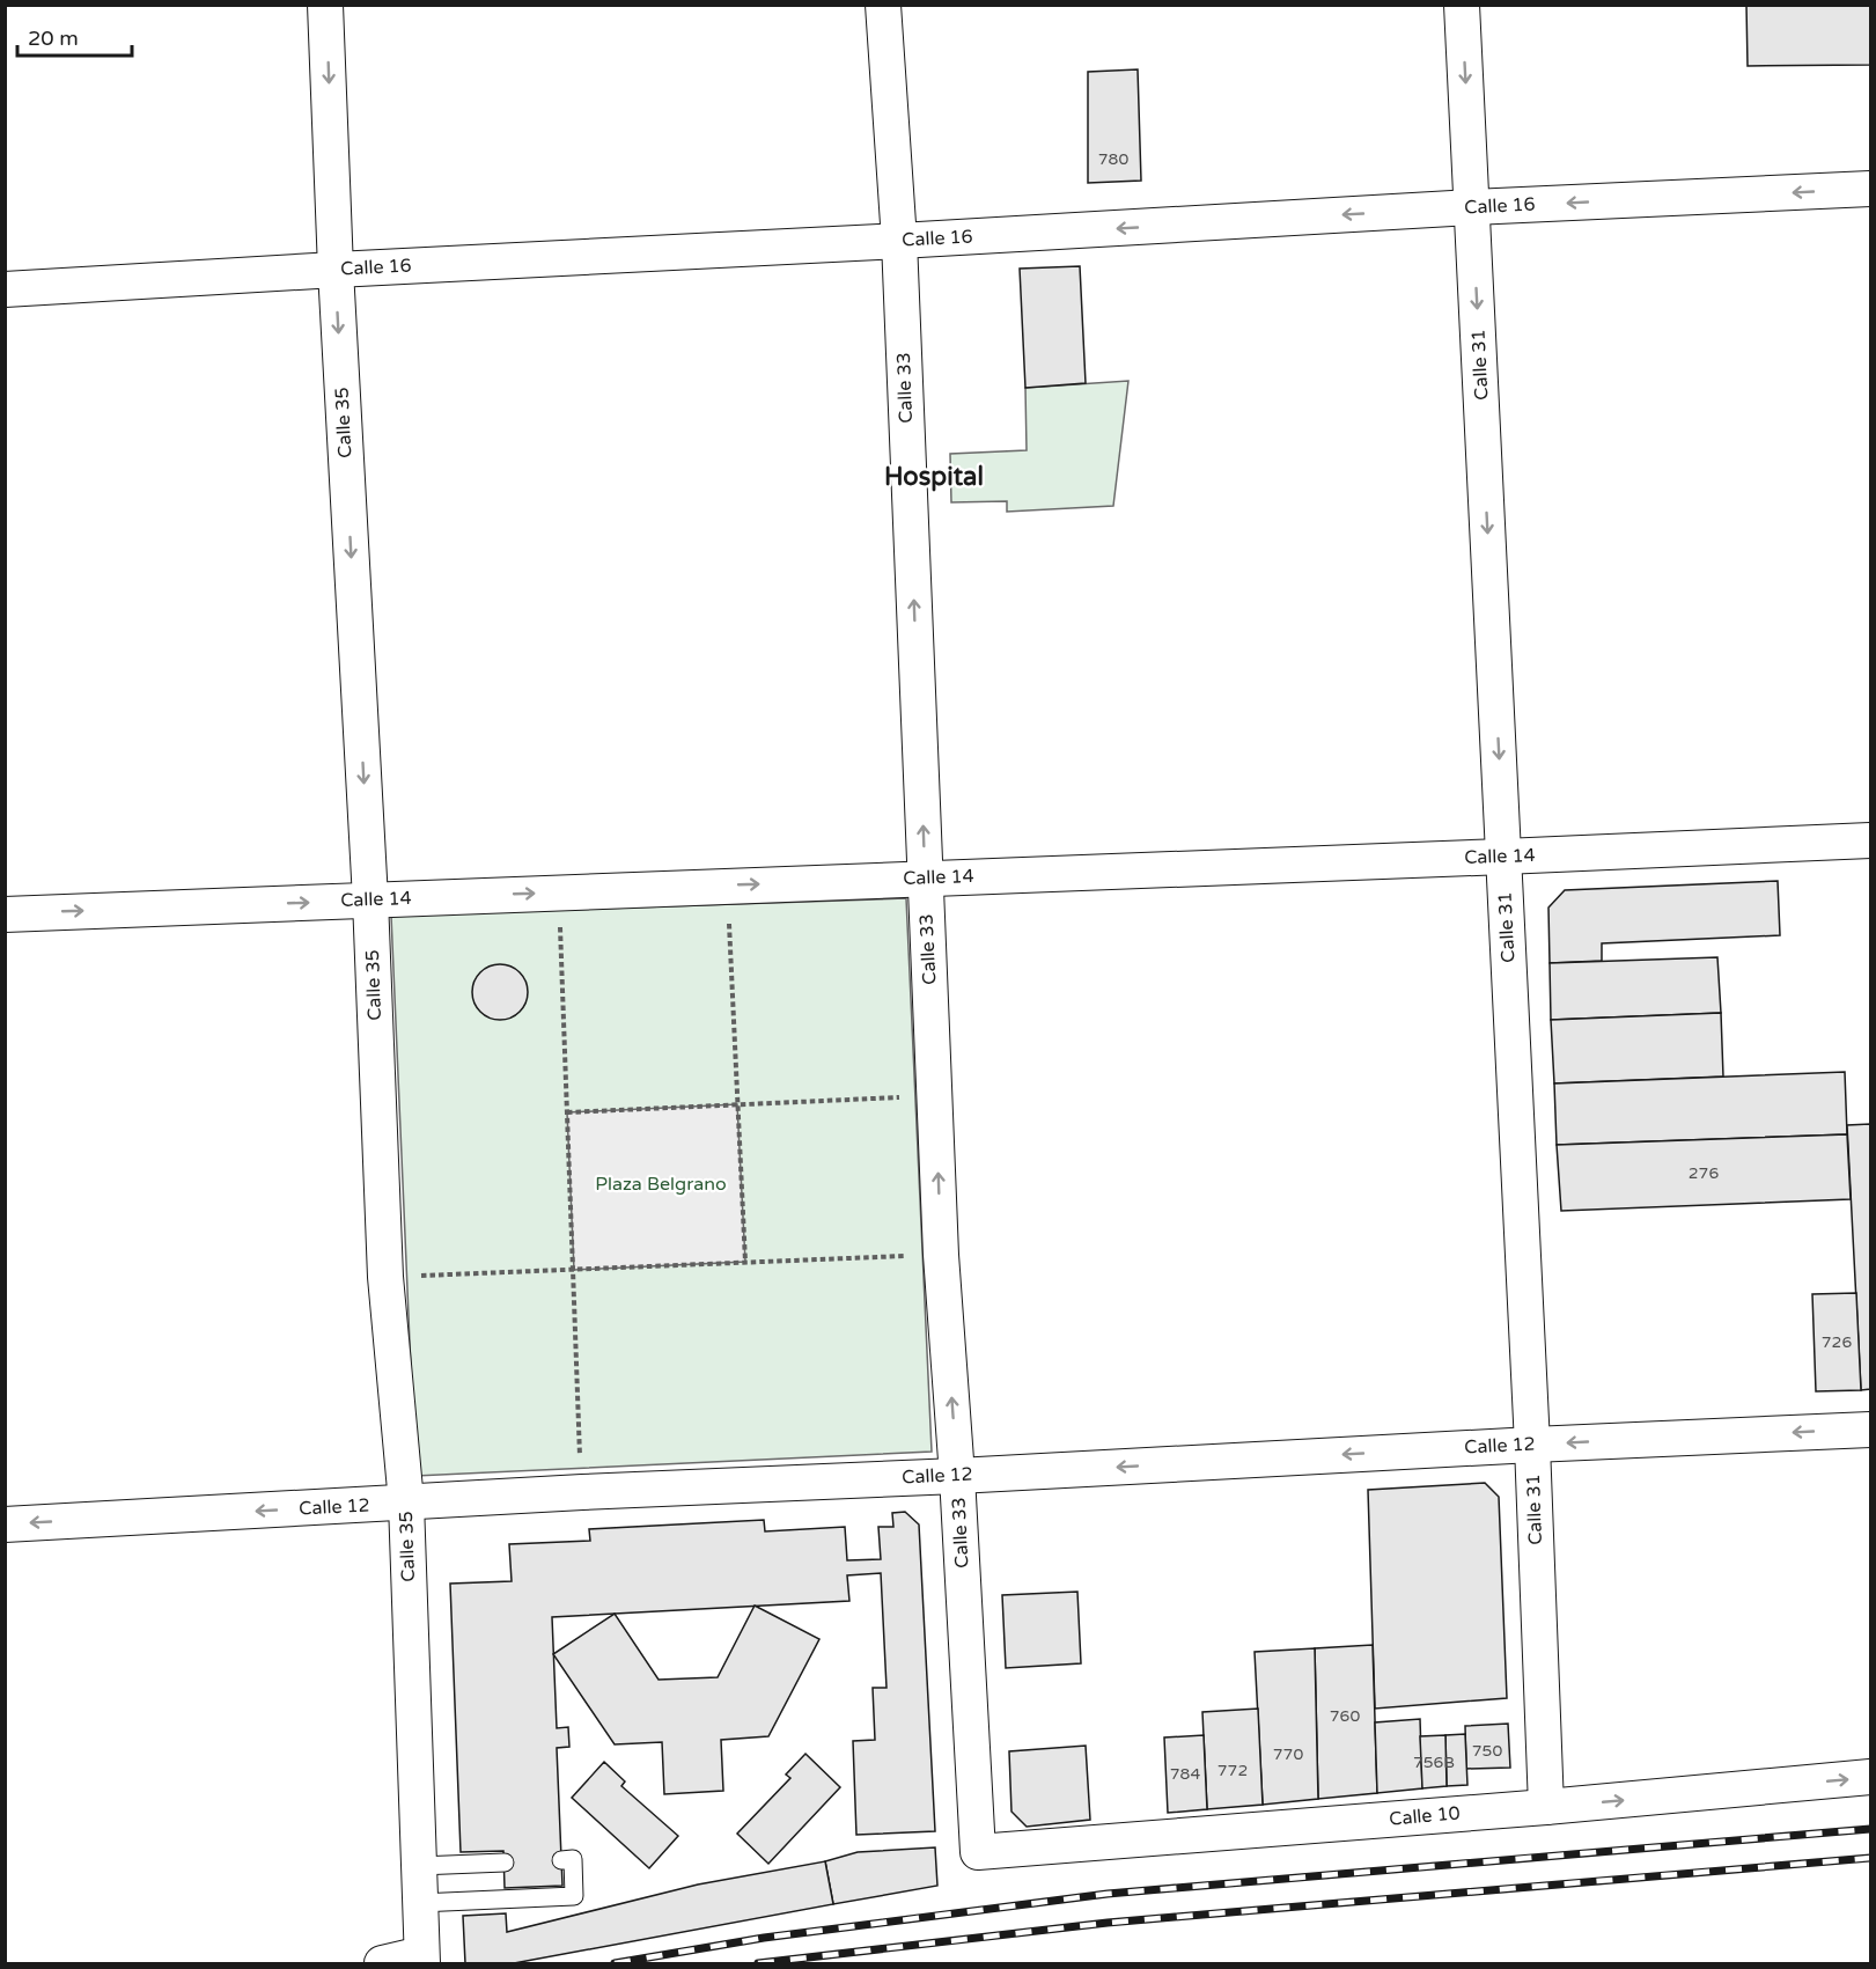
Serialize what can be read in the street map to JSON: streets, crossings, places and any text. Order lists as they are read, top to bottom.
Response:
{
  "streets": {
    "street": [
      "Calle 16",
      "Calle 31",
      "Calle 33",
      "Calle 35",
      "Calle 14",
      "Calle 12",
      "Calle 10"
    ]
  },
  "crossings": [
    ["Calle 16", "Calle 31"],
    ["Calle 16", "Calle 33"],
    ["Calle 16", "Calle 35"],
    ["Calle 31", "Calle 14"],
    ["Calle 31", "Calle 12"],
    ["Calle 31", "Calle 10"],
    ["Calle 33", "Calle 14"],
    ["Calle 33", "Calle 12"],
    ["Calle 33", "Calle 10"],
    ["Calle 35", "Calle 14"],
    ["Calle 35", "Calle 12"]
  ],
  "one_way": [
    "Calle 16",
    "Calle 31",
    "Calle 33",
    "Calle 35",
    "Calle 14",
    "Calle 12",
    "Calle 10"
  ],
  "districts": ["Hospital"],
  "parks": ["Plaza Belgrano"],
  "house_numbers": [
    "780",
    "276",
    "726",
    "760",
    "750",
    "770",
    "756B",
    "772",
    "784"
  ],
  "scale_bar": "20 m"
}
